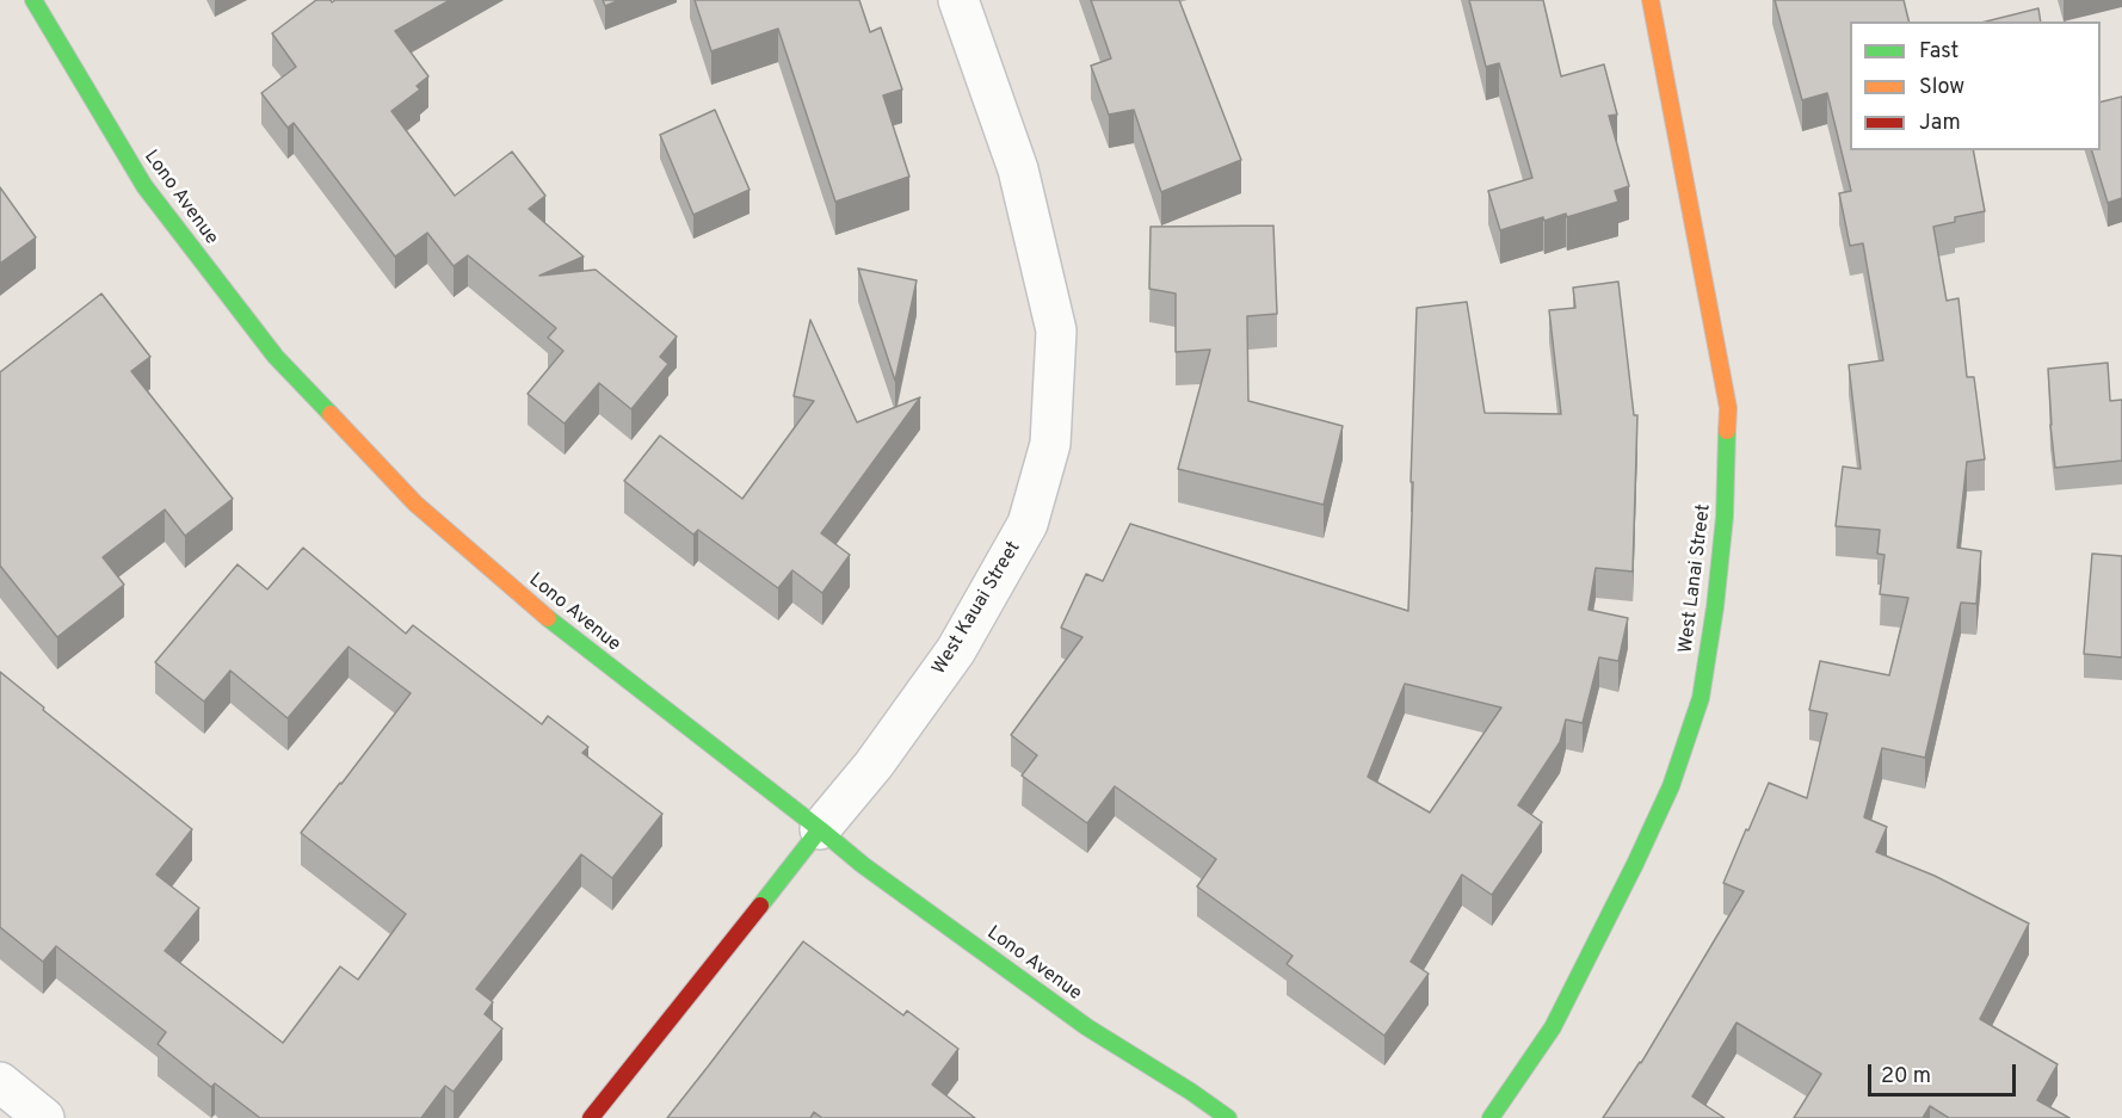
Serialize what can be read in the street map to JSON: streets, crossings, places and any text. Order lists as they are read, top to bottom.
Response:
{
  "streets": {
    "street": ["Lono Avenue", "West Lanai Street", "West Kauai Street"]
  },
  "crossings": [
    ["Lono Avenue", "West Kauai Street"]
  ],
  "legend": ["Fast", "Slow", "Jam"],
  "scale_bar": "20 m"
}
